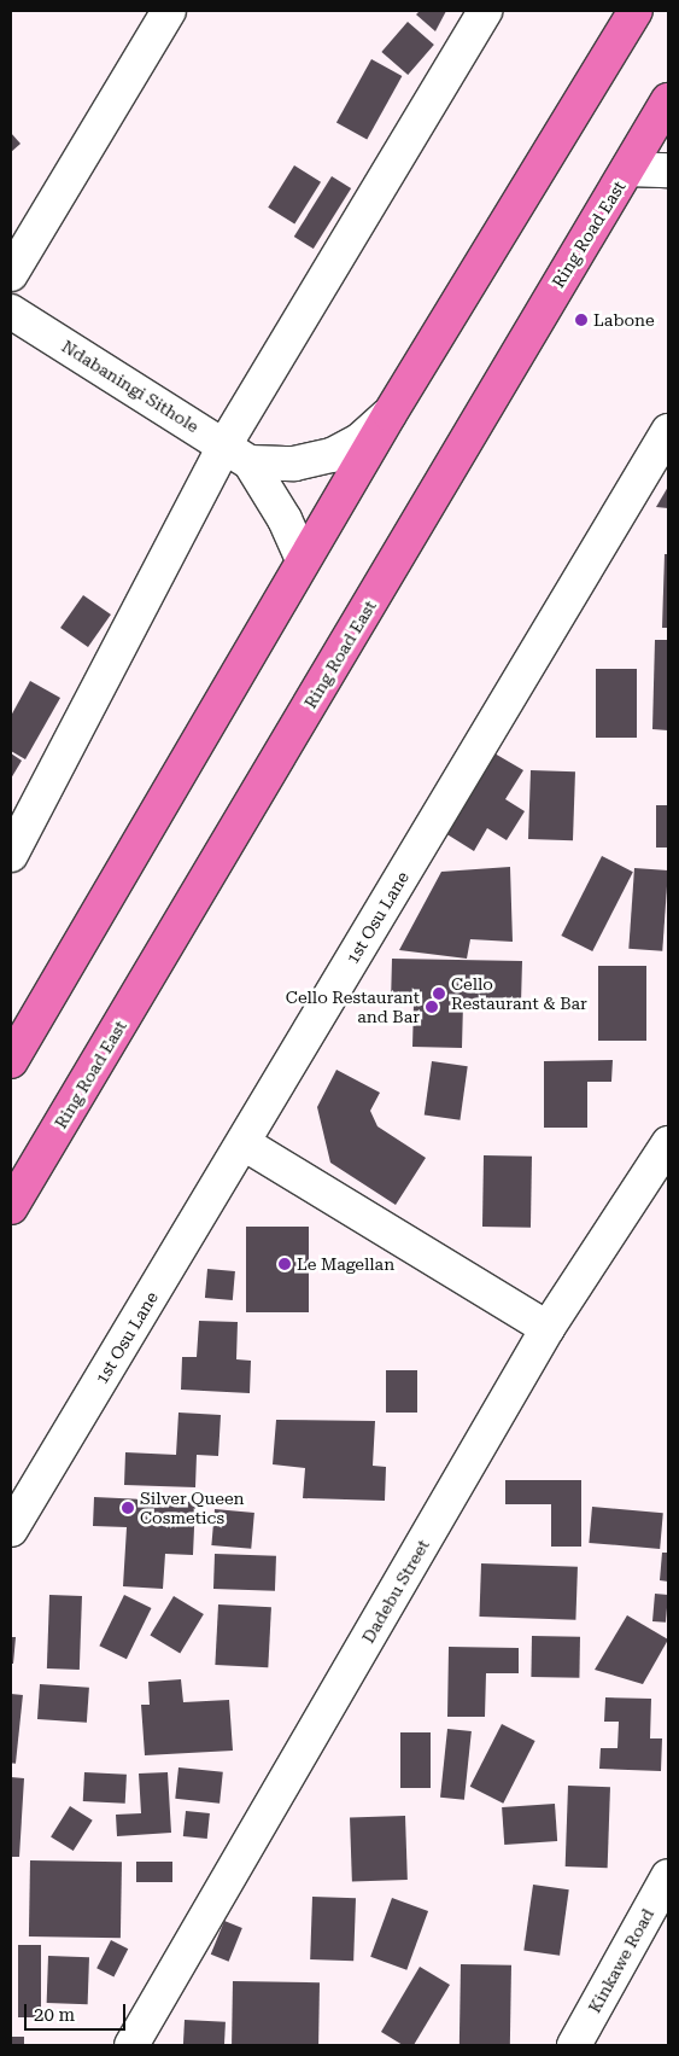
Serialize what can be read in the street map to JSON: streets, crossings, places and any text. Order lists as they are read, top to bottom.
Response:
{
  "streets": {
    "main road": ["Ring Road East"],
    "street": [
      "Ndabaningi Sithole",
      "1st Osu Lane",
      "Dadebu Street",
      "Kinkawe Road"
    ]
  },
  "places": [
    "Labone",
    "Cello Restaurant & Bar",
    "Cello Restaurant and Bar",
    "Le Magellan",
    "Silver Queen Cosmetics"
  ],
  "scale_bar": "20 m"
}
